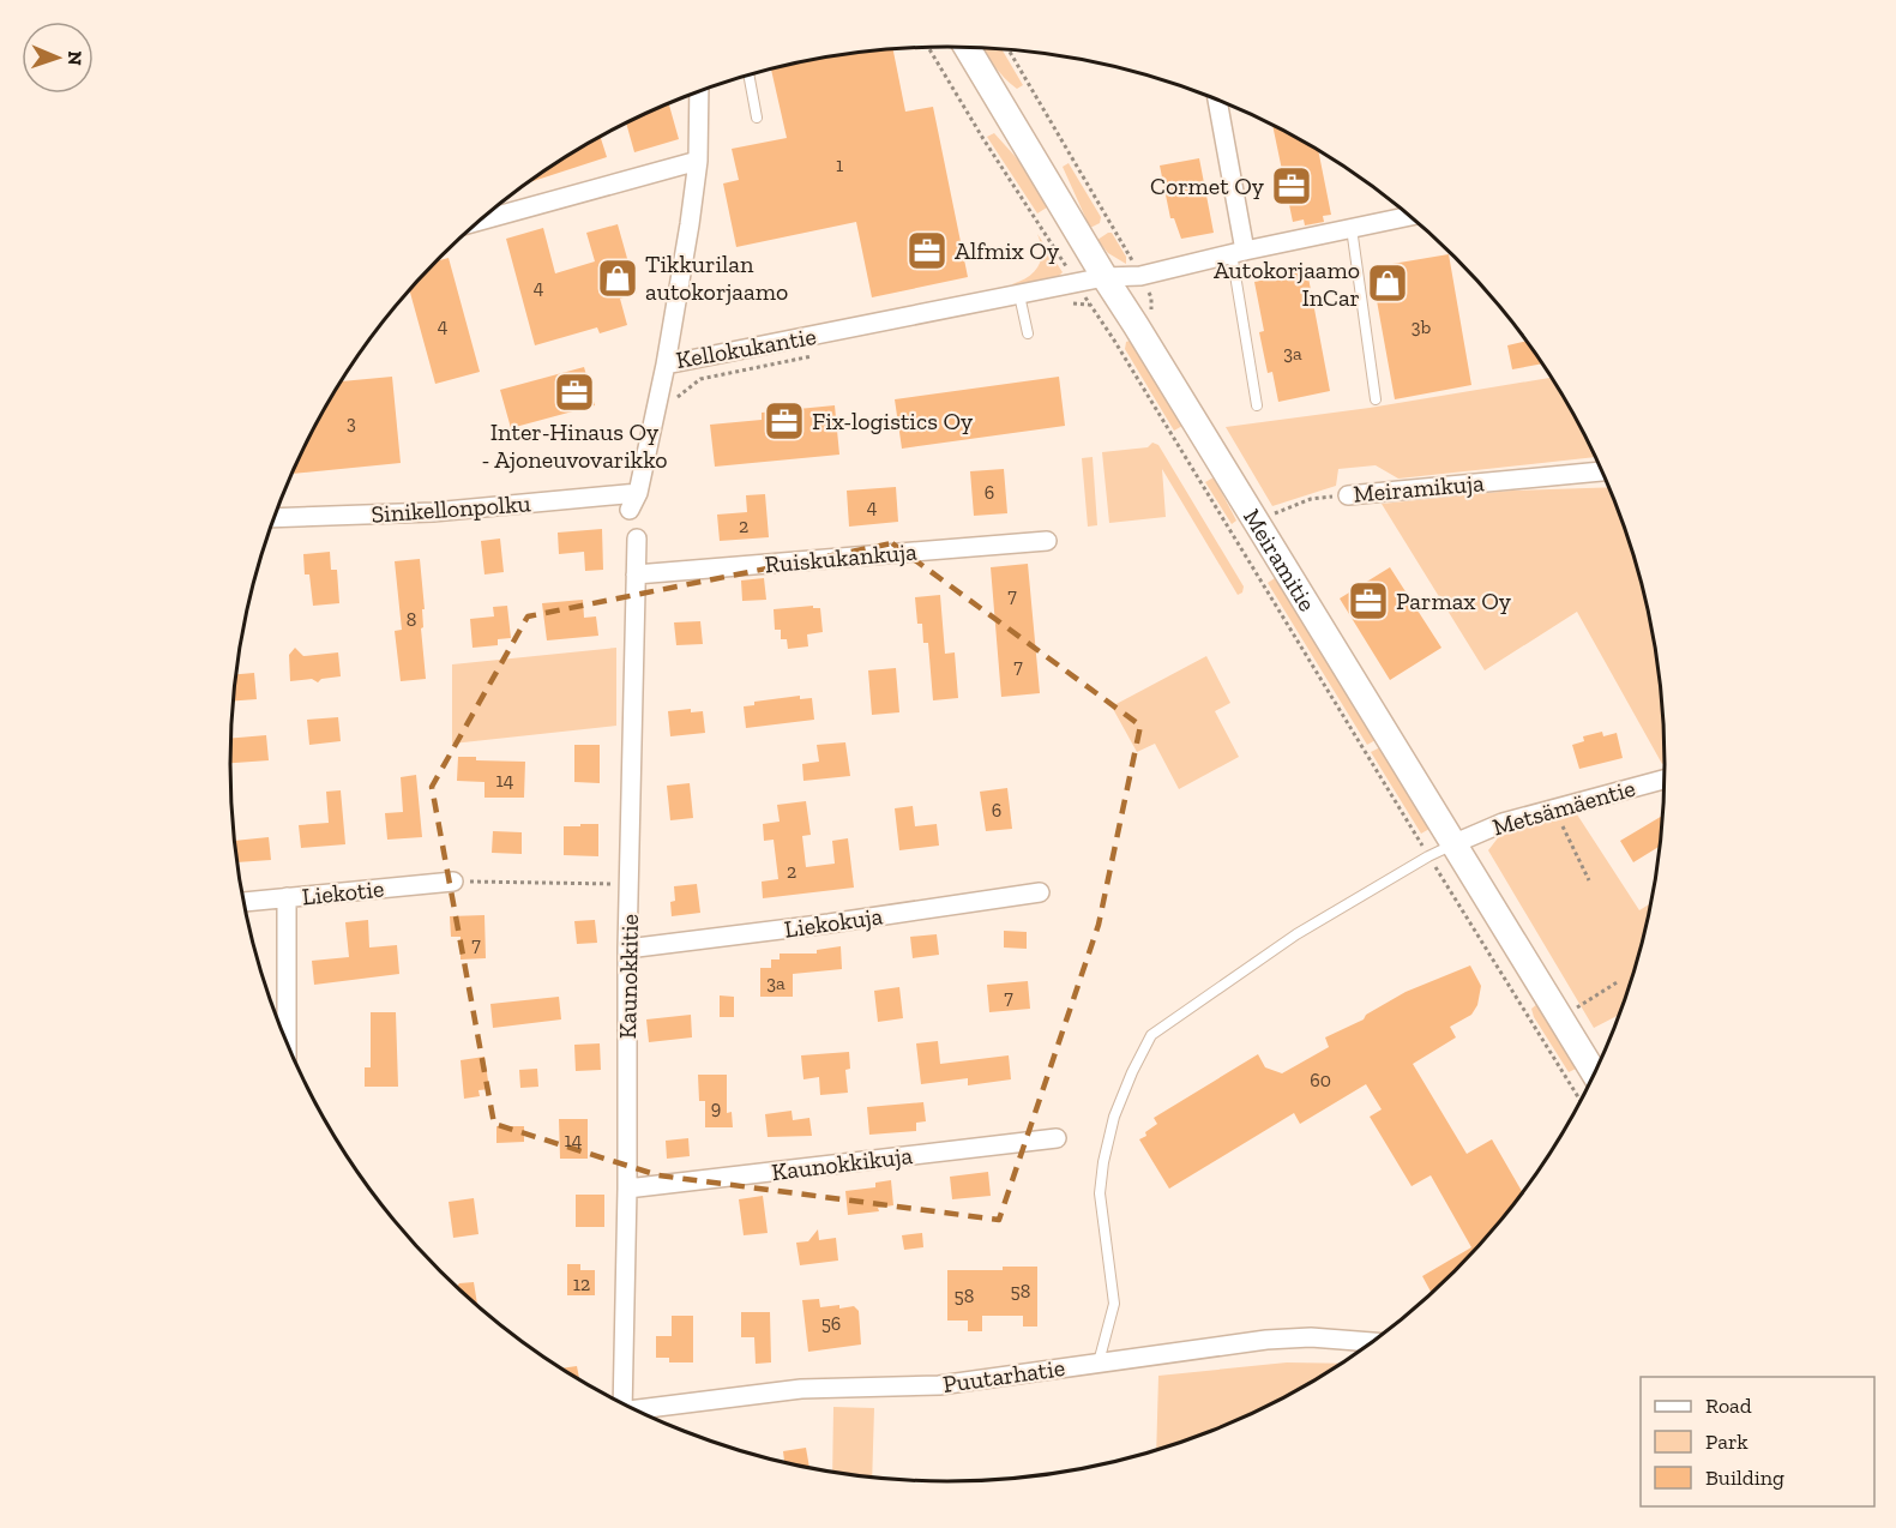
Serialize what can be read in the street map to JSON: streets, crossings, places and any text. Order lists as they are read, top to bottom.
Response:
{
  "streets": {
    "main road": ["Meiramitie"],
    "street": [
      "Kellokukantie",
      "Meiramikuja",
      "Sinikellonpolku",
      "Ruiskukankuja",
      "Metsämäentie",
      "Liekotie",
      "Liekokuja",
      "Kaunokkitie",
      "Kaunokkikuja",
      "Puutarhatie"
    ]
  },
  "crossings": [
    ["Kellokukantie", "Meiramitie"],
    ["Meiramikuja", "Meiramitie"],
    ["Ruiskukankuja", "Kaunokkitie"],
    ["Meiramitie", "Metsämäentie"],
    ["Liekokuja", "Kaunokkitie"],
    ["Kaunokkitie", "Kaunokkikuja"]
  ],
  "places": {
    "office": [
      "Cormet Oy",
      "Alfmix Oy",
      "Inter-Hinaus Oy - Ajoneuvovarikko",
      "Fix-logistics Oy",
      "Parmax Oy"
    ],
    "shop": ["Tikkurilan autokorjaamo", "Autokorjaamo InCar"]
  },
  "house_numbers": [
    "1",
    "4",
    "4",
    "3b",
    "3a",
    "3",
    "6",
    "4",
    "2",
    "7",
    "8",
    "7",
    "14",
    "6",
    "2",
    "7",
    "3a",
    "7",
    "60",
    "9",
    "14",
    "12",
    "58",
    "58",
    "56"
  ],
  "legend": ["Road", "Park", "Building"],
  "north": "right"
}
